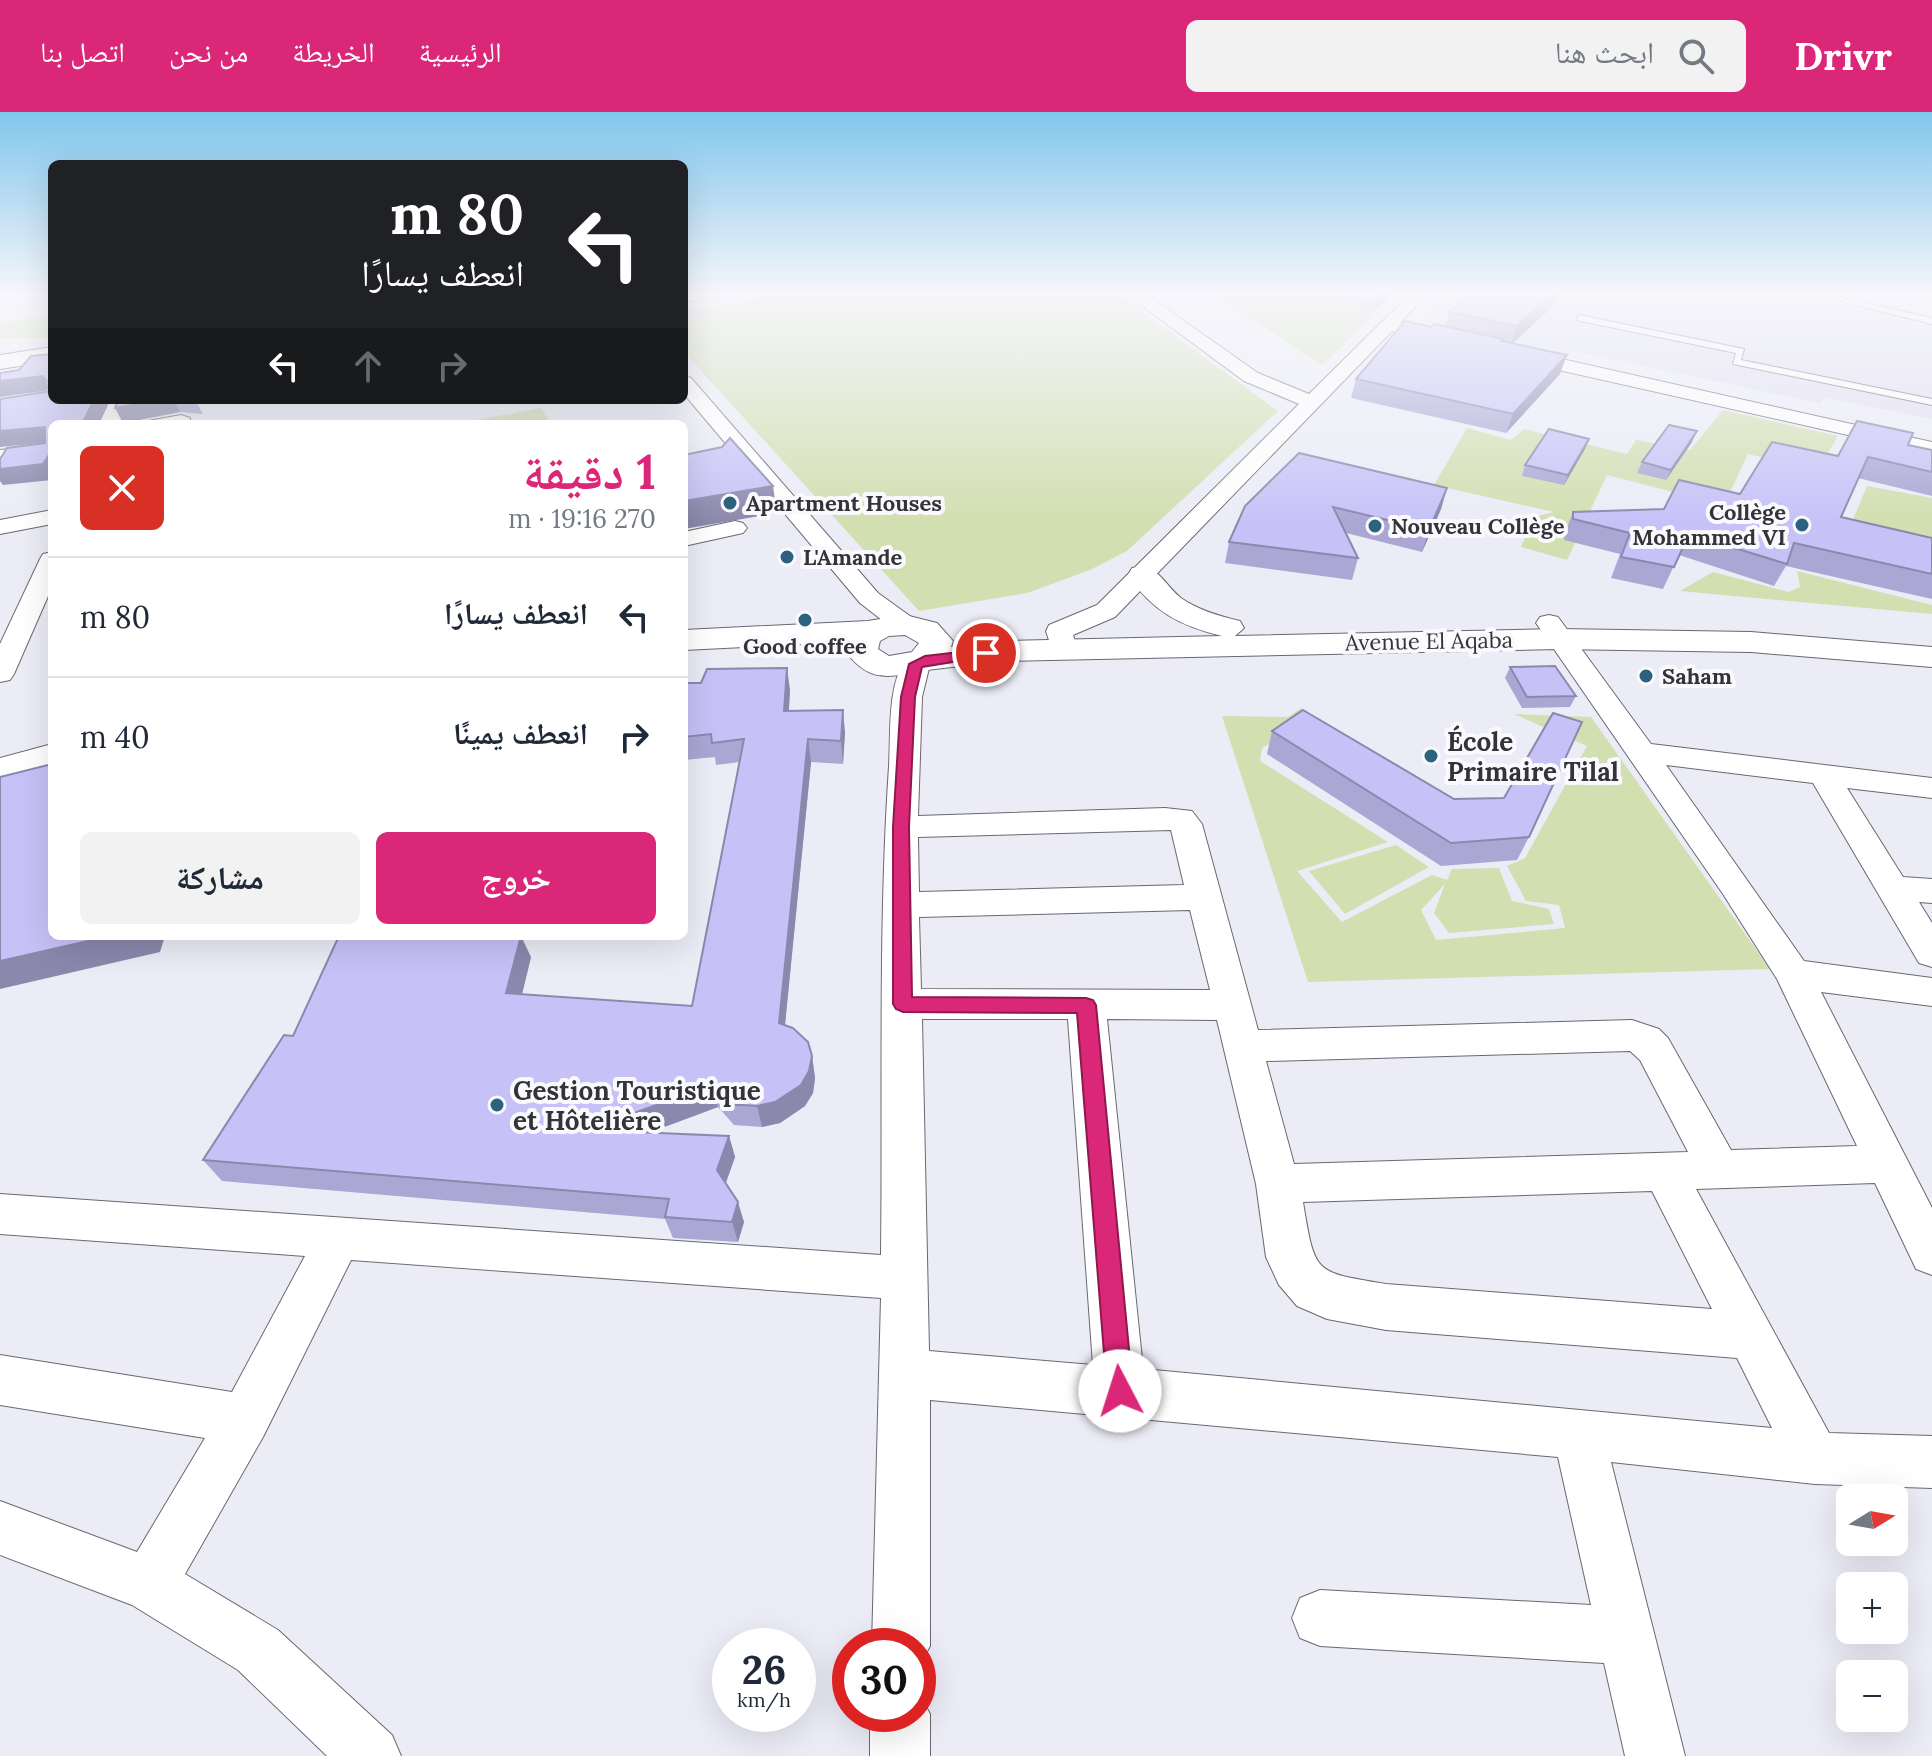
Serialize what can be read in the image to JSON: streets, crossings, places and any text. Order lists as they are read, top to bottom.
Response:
{
  "streets": {
    "main road": ["Avenue El Aqaba"]
  },
  "places": [
    "Apartment Houses",
    "Collège Mohammed VI",
    "Nouveau Collège",
    "L'Amande",
    "Good coffee",
    "Saham",
    "École Primaire Tilal",
    "Gestion Touristique et Hôtelière"
  ],
  "north": "right",
  "page": {
    "header": "Drivr",
    "search": "ابحث هنا",
    "nav": [
      "الرئيسية",
      "الخريطة",
      "من نحن",
      "اتصل بنا"
    ],
    "turn": ["80 m", "انعطف يسارًا"],
    "heading": ["1 دقيقة", "270 m · 19:16"],
    "list": [
      {
        "name": "انعطف يسارًا",
        "value": "80 m"
      },
      {
        "name": "انعطف يمينًا",
        "value": "40 m"
      }
    ],
    "buttons": ["خروج", "مشاركة"],
    "map_buttons": ["+", "−"],
    "speed": "26 km/h",
    "limit": "30"
  }
}
